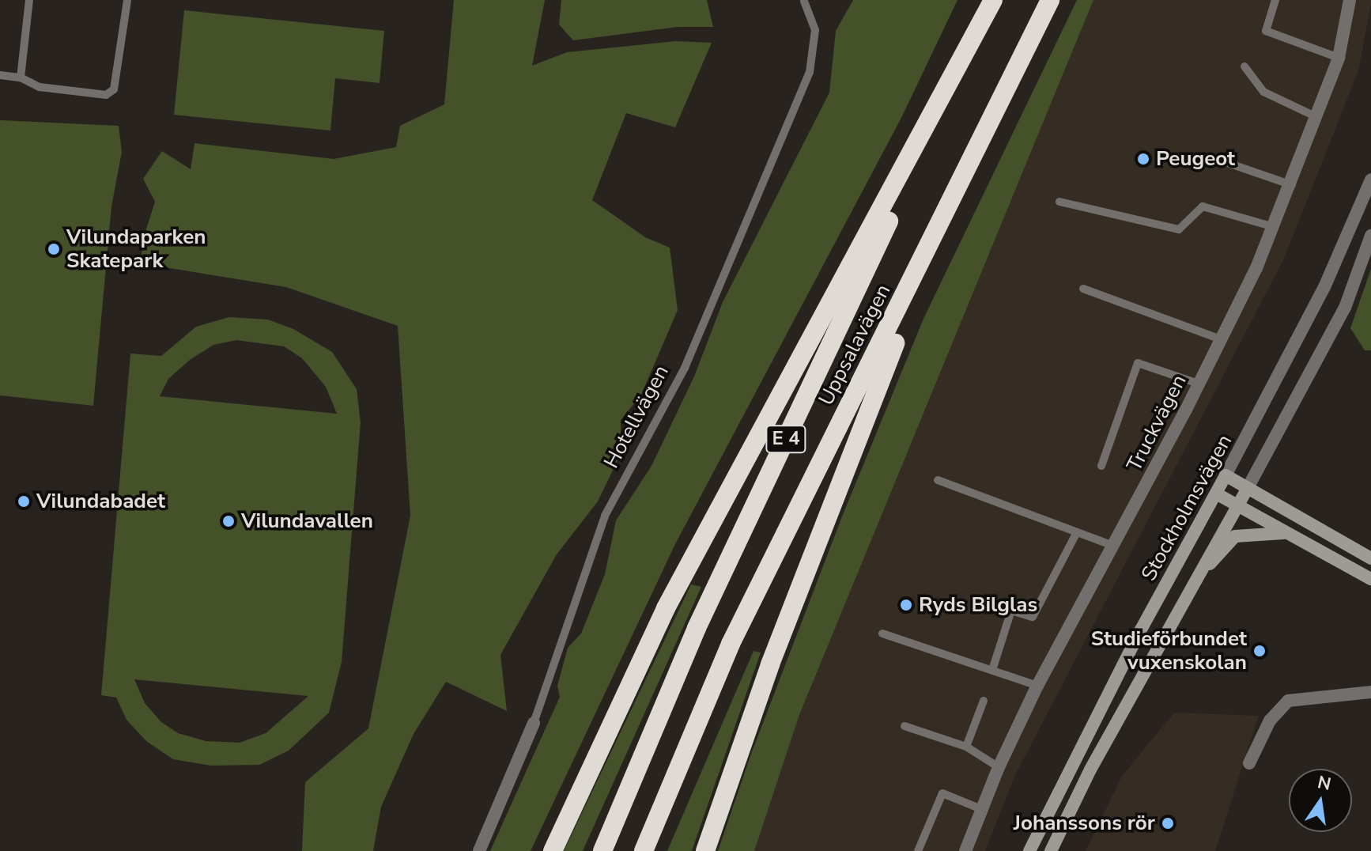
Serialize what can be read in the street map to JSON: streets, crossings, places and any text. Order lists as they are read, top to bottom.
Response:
{
  "streets": {
    "highway": ["Uppsalavägen", "E 4"],
    "main road": ["Stockholmsvägen"],
    "street": ["Hotellvägen", "Truckvägen"]
  },
  "crossings": [
    ["Uppsalavägen", "E 4"]
  ],
  "places": [
    "Peugeot",
    "Vilundaparken Skatepark",
    "Vilundabadet",
    "Vilundavallen",
    "Ryds Bilglas",
    "Studieförbundet vuxenskolan",
    "Johanssons rör"
  ],
  "north": "top"
}
